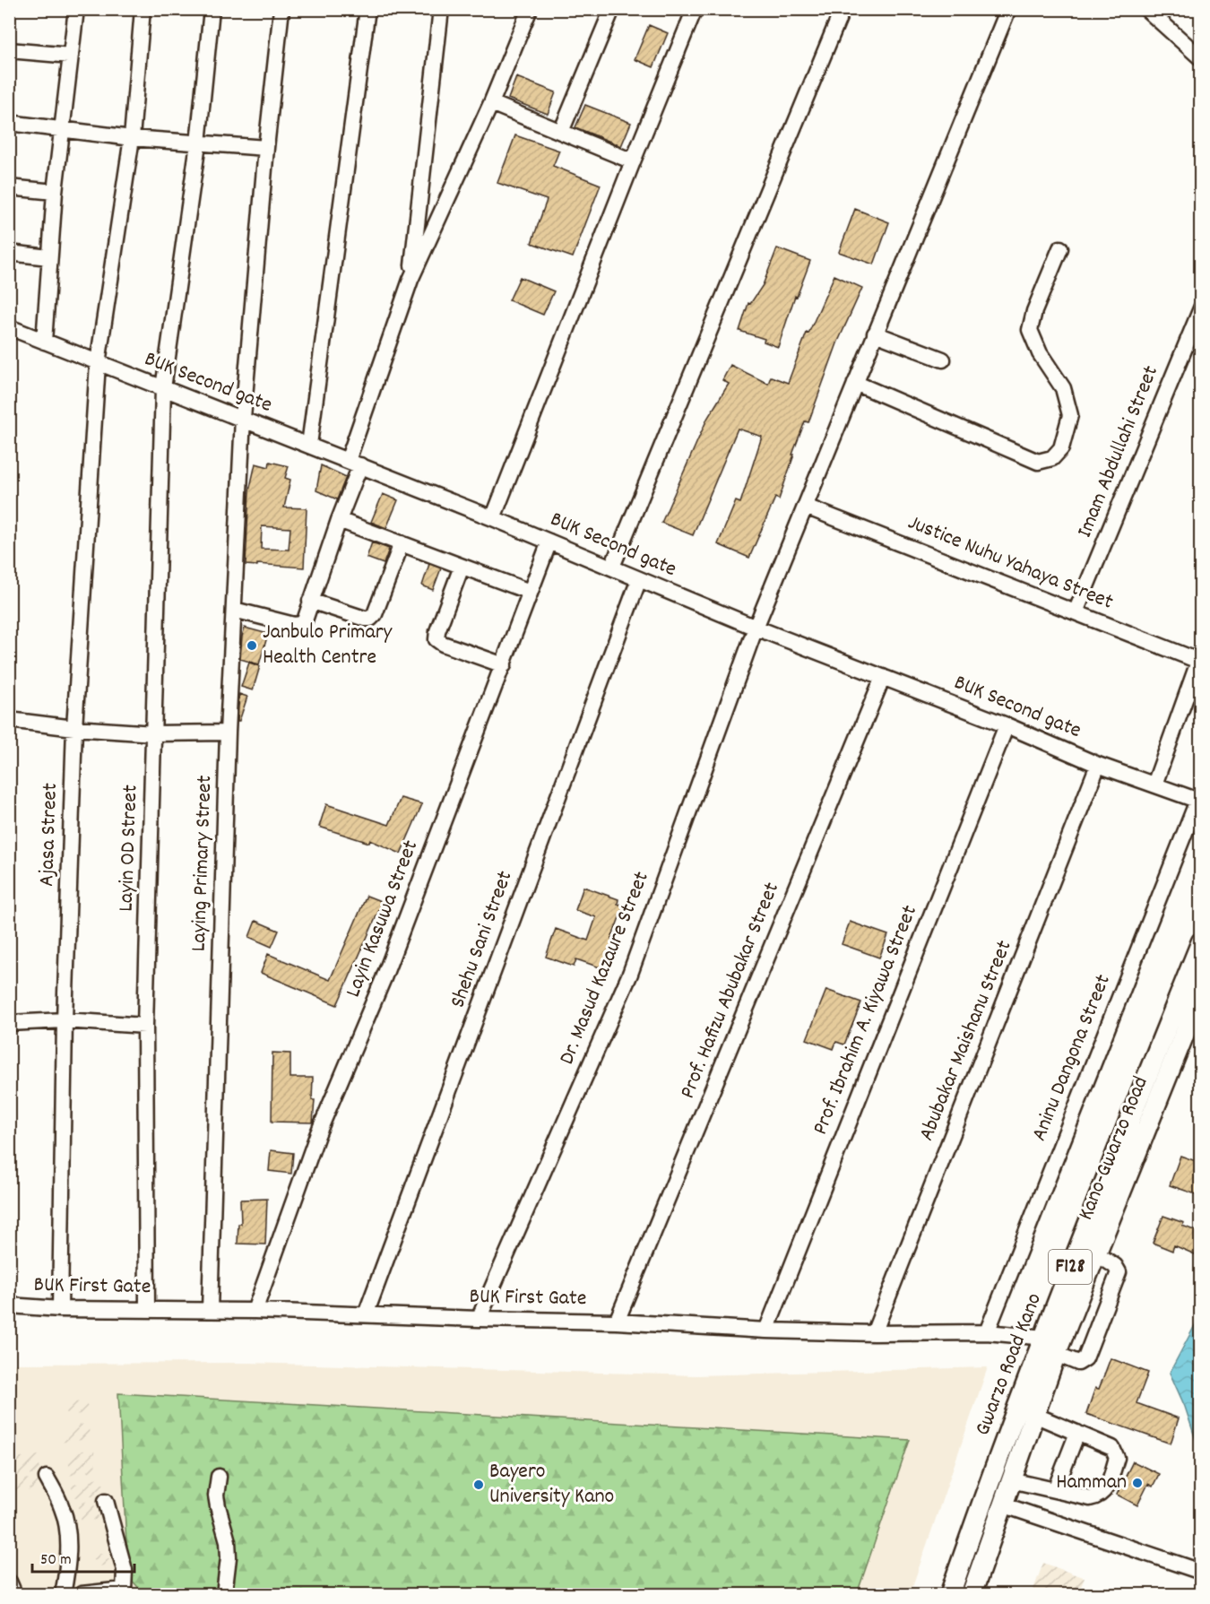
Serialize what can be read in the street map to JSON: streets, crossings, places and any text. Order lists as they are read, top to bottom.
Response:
{
  "streets": {
    "main road": ["Kano-Gwarzo Road", "F128", "Gwarzo Road Kano"],
    "street": [
      "BUK Second gate",
      "Imam Abdullahi Street",
      "Justice Nuhu Yahaya Street",
      "Ajasa Street",
      "Layin OD Street",
      "Laying Primary Street",
      "Layin Kasuwa Street",
      "Shehu Sani Street",
      "Dr. Masud Kazaure Street",
      "Prof. Hafizu Abubakar Street",
      "Prof. Ibrahim A. Kiyawa Street",
      "Abubakar Maishanu Street",
      "Aninu Dangona Street",
      "BUK First Gate"
    ]
  },
  "crossings": [
    ["BUK Second gate", "Ajasa Street"],
    ["BUK Second gate", "Layin OD Street"],
    ["BUK Second gate", "Laying Primary Street"],
    ["BUK Second gate", "Layin Kasuwa Street"],
    ["BUK Second gate", "Shehu Sani Street"],
    ["BUK Second gate", "Dr. Masud Kazaure Street"],
    ["BUK Second gate", "Prof. Hafizu Abubakar Street"],
    ["BUK Second gate", "Prof. Ibrahim A. Kiyawa Street"],
    ["BUK Second gate", "Abubakar Maishanu Street"],
    ["BUK Second gate", "Aninu Dangona Street"],
    ["Imam Abdullahi Street", "Justice Nuhu Yahaya Street"],
    ["Justice Nuhu Yahaya Street", "Dr. Masud Kazaure Street"],
    ["Ajasa Street", "BUK First Gate"],
    ["Layin OD Street", "BUK First Gate"],
    ["Laying Primary Street", "BUK First Gate"],
    ["Layin Kasuwa Street", "BUK First Gate"],
    ["Shehu Sani Street", "BUK First Gate"],
    ["Dr. Masud Kazaure Street", "BUK First Gate"],
    ["Prof. Hafizu Abubakar Street", "BUK First Gate"],
    ["Prof. Ibrahim A. Kiyawa Street", "BUK First Gate"],
    ["Abubakar Maishanu Street", "BUK First Gate"],
    ["Aninu Dangona Street", "BUK First Gate"],
    ["BUK First Gate", "Gwarzo Road Kano"]
  ],
  "places": ["Janbulo Primary Health Centre", "Hamman", "Bayero University Kano"],
  "scale_bar": "50 m"
}
